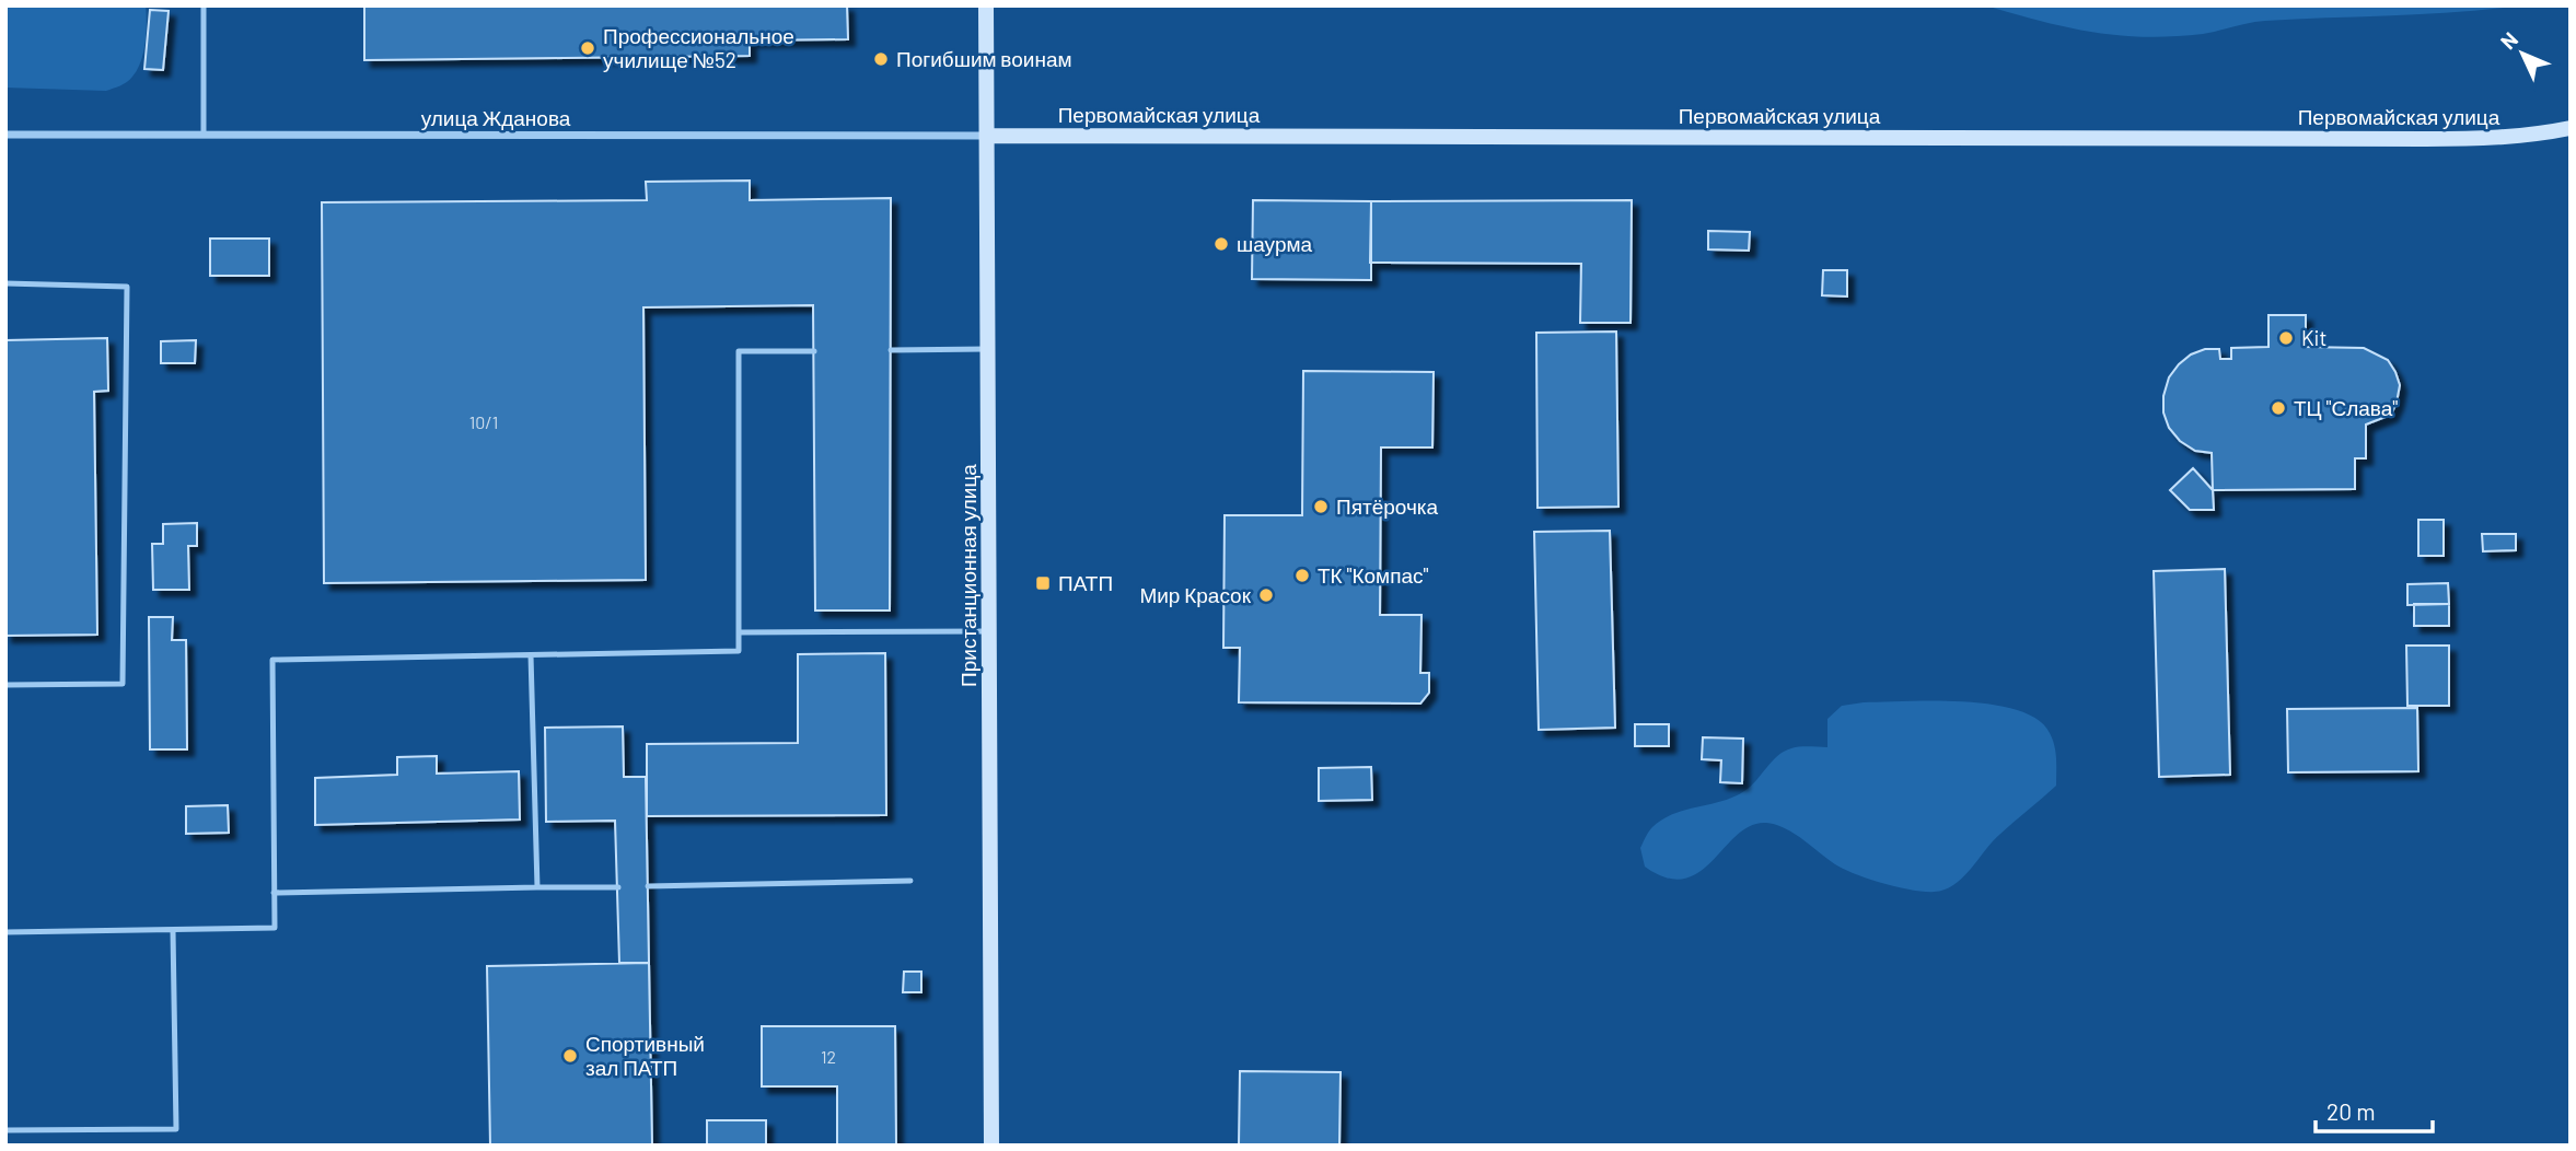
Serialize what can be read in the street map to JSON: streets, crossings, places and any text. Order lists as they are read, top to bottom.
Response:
{
  "streets": {
    "main road": ["Первомайская улица", "Пристанционная улица"],
    "street": ["улица Жданова"]
  },
  "crossings": [
    ["Первомайская улица", "улица Жданова"],
    ["Первомайская улица", "Пристанционная улица"],
    ["улица Жданова", "Пристанционная улица"]
  ],
  "places": {
    "other": [
      "Профессиональное училище №52",
      "Погибшим воинам",
      "шаурма",
      "Kit",
      "ТЦ \"Слава\"",
      "Пятёрочка",
      "ТК \"Компас\"",
      "Мир Красок",
      "Спортивный зал ПАТП"
    ],
    "transit": ["ПАТП"]
  },
  "house_numbers": ["10/1", "12"],
  "scale_bar": "20 m",
  "north": "top left"
}
